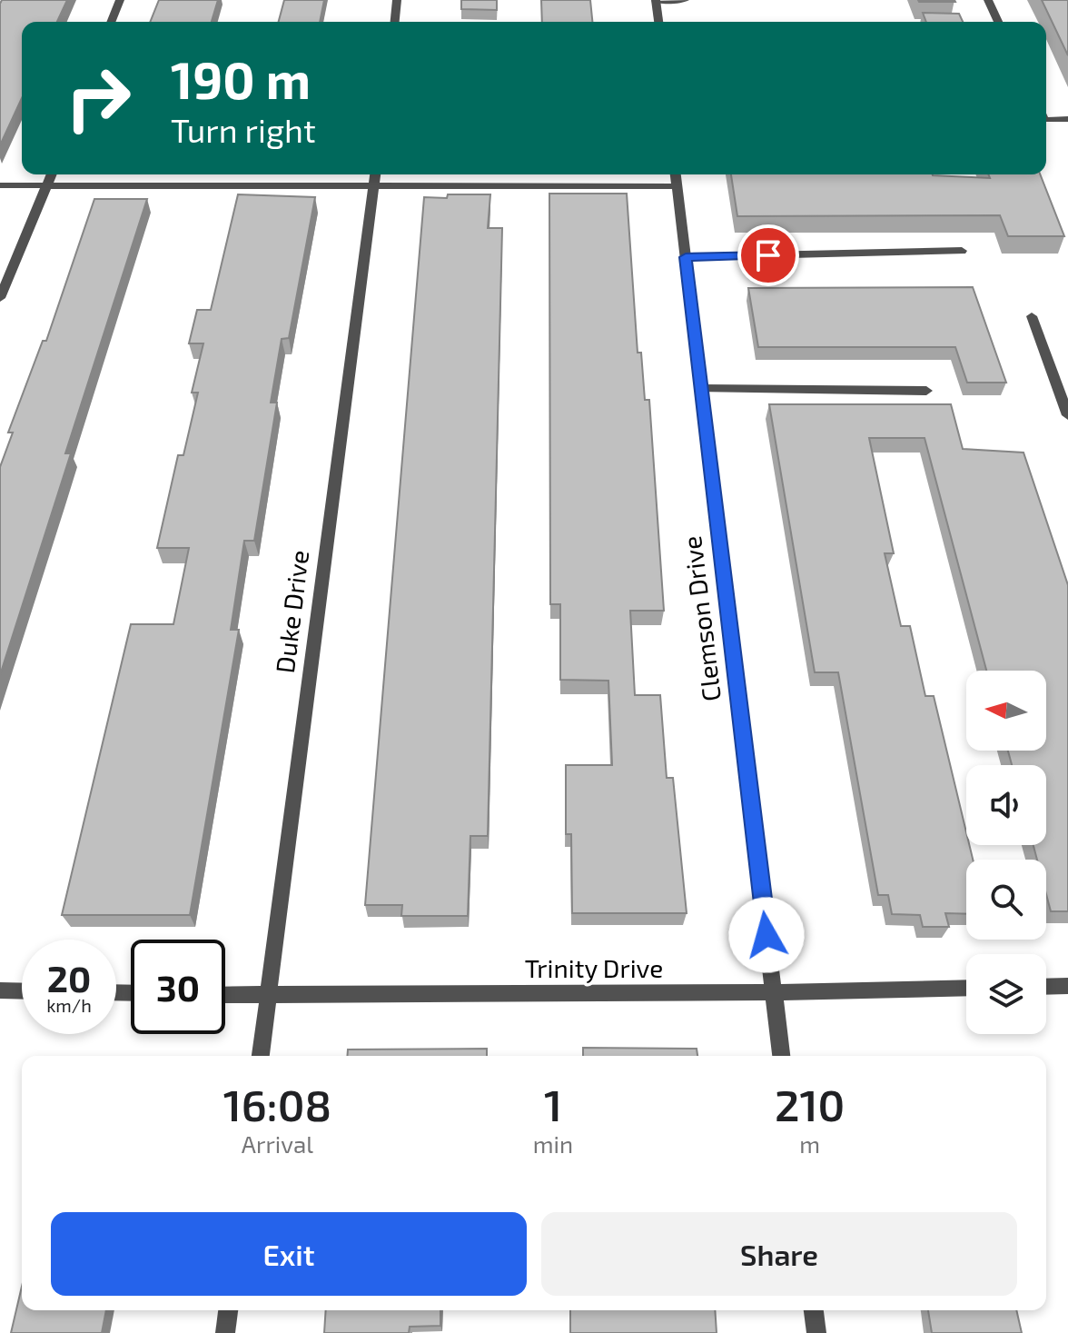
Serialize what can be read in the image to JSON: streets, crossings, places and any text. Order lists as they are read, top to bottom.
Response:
{
  "streets": {
    "street": ["Duke Drive", "Clemson Drive", "Trinity Drive"]
  },
  "crossings": [
    ["Duke Drive", "Trinity Drive"],
    ["Clemson Drive", "Trinity Drive"]
  ],
  "north": "left",
  "page": {
    "turn": ["190 m", "Turn right"],
    "speed": "20 km/h",
    "limit": "30",
    "eta": [
      "16:08",
      "Arrival",
      "1",
      "min",
      "210",
      "m"
    ],
    "buttons": ["Exit", "Share"]
  }
}
